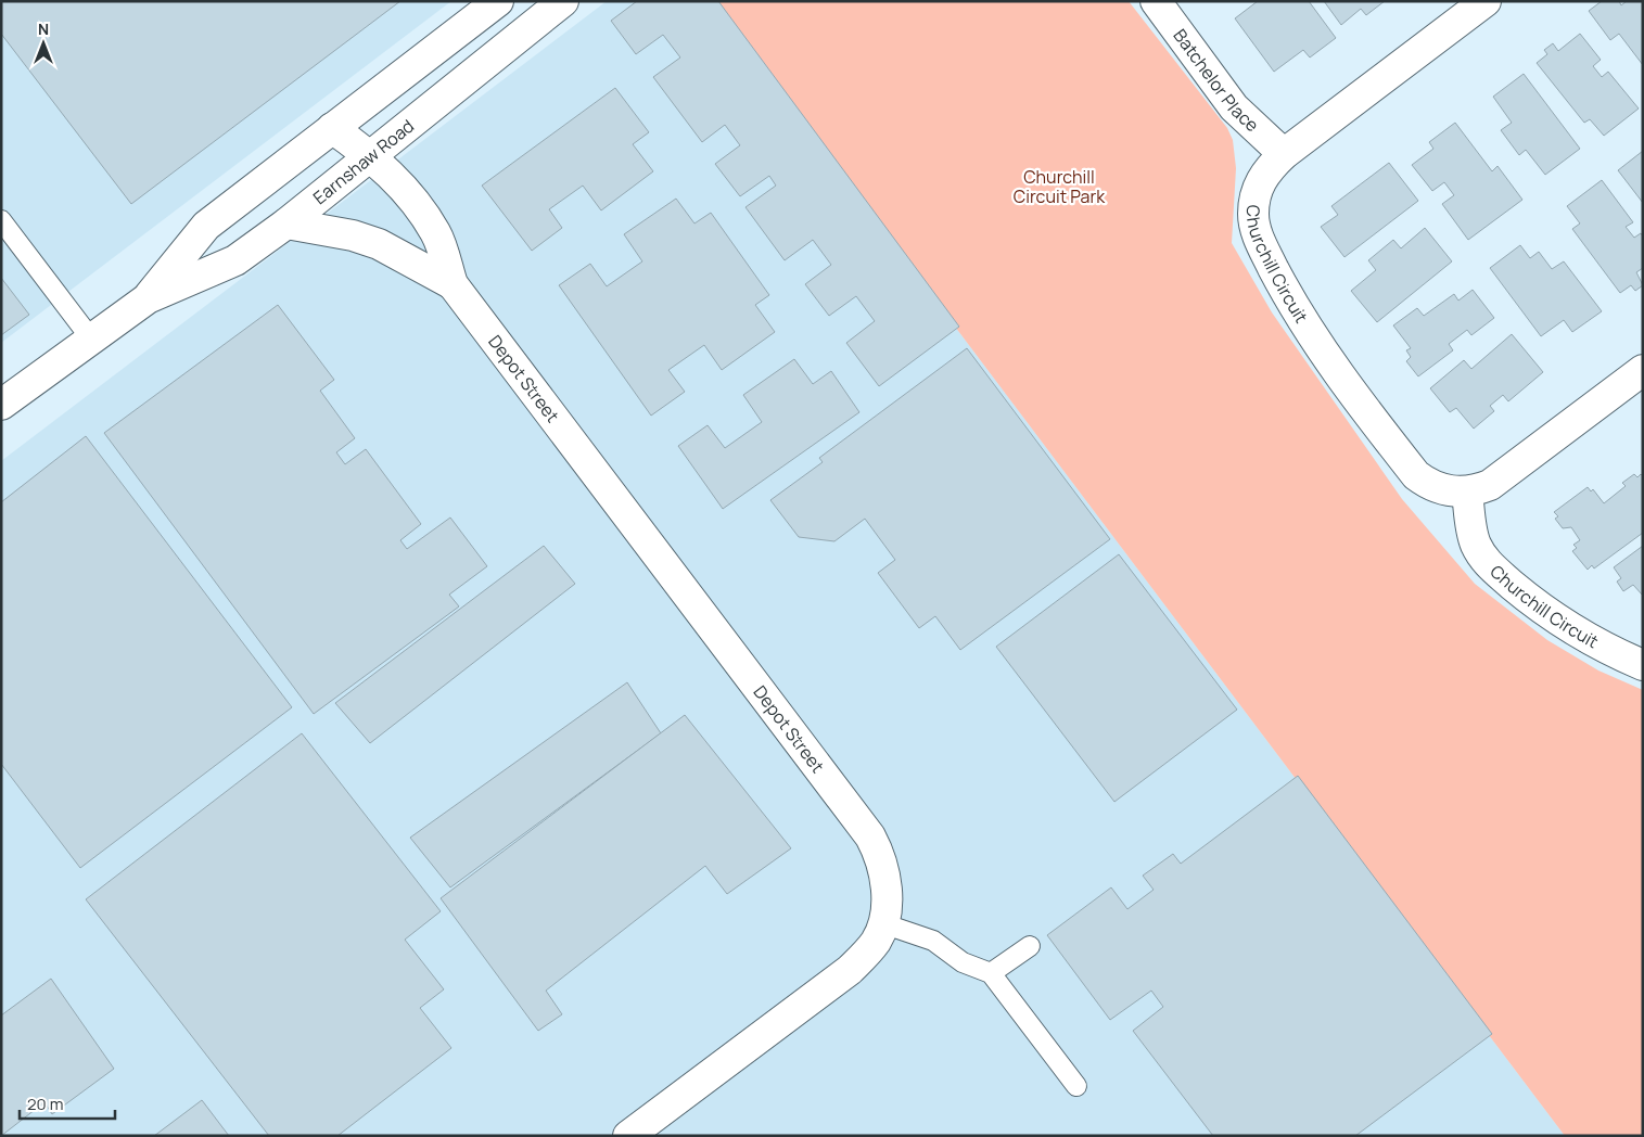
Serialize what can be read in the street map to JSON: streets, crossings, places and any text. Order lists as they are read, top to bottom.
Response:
{
  "streets": {
    "street": [
      "Batchelor Place",
      "Earnshaw Road",
      "Churchill Circuit",
      "Depot Street"
    ]
  },
  "crossings": [
    ["Batchelor Place", "Churchill Circuit"],
    ["Earnshaw Road", "Depot Street"]
  ],
  "parks": ["Churchill Circuit Park"],
  "scale_bar": "20 m",
  "north": "top"
}
